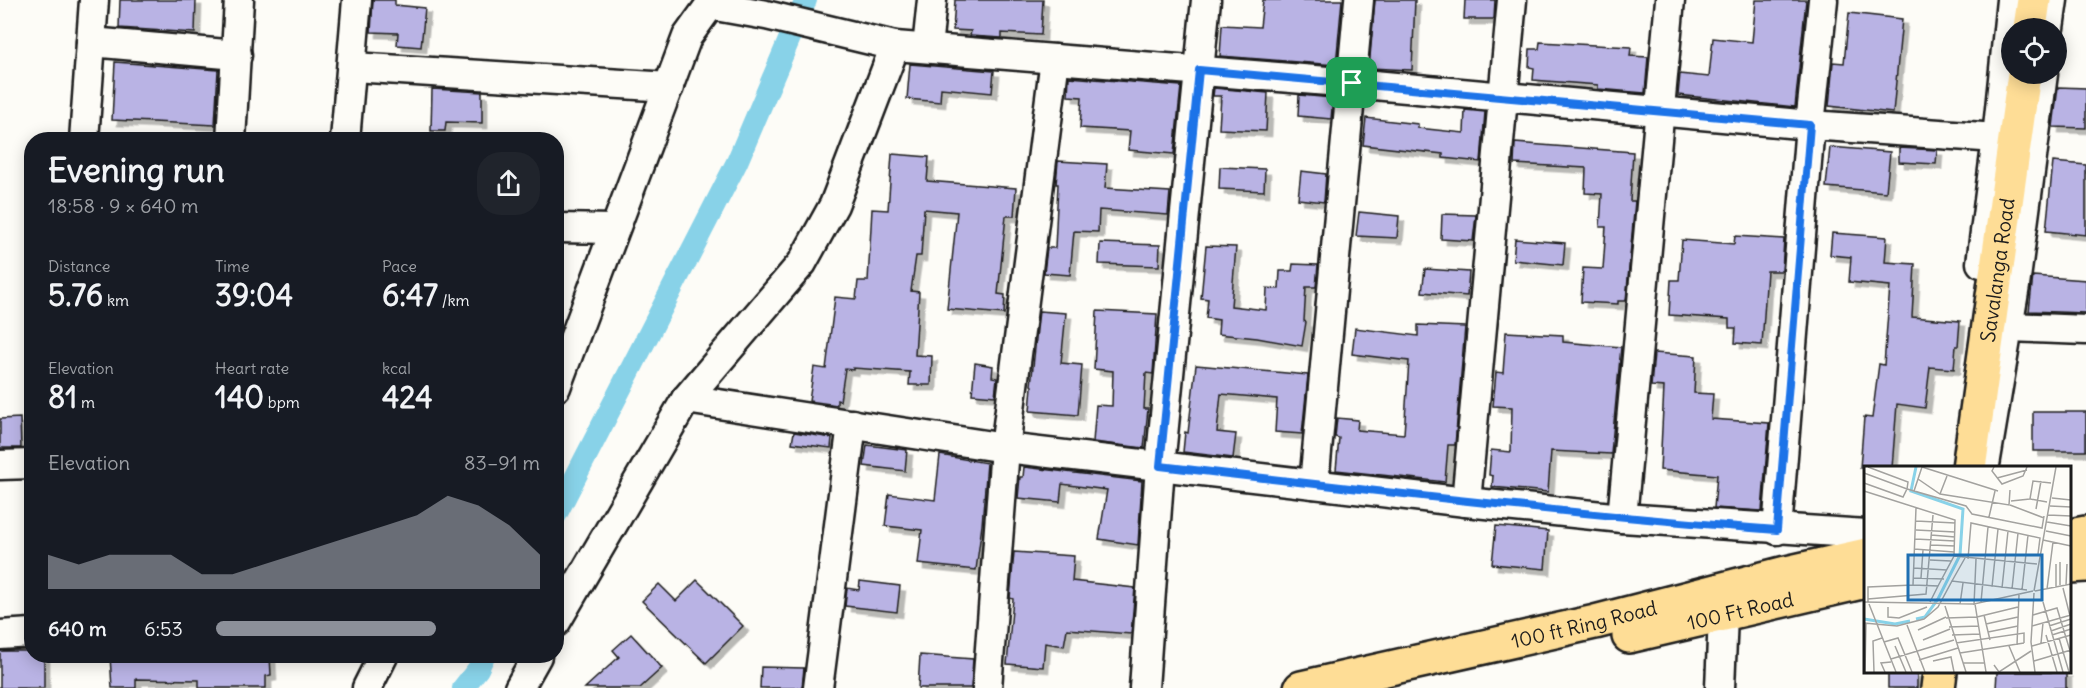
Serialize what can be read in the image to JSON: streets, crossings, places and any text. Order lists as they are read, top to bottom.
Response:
{
  "streets": {
    "main road": ["Savalanga Road", "100 Ft Road", "100 ft Ring Road"]
  },
  "page": {
    "heading": ["Evening run", "18:58 · 9 × 640 m"],
    "stats": [
      ["Distance", "5.76 km"],
      ["Time", "39:04"],
      ["Pace", "6:47 /km"],
      ["Elevation", "81 m"],
      ["Heart rate", "140 bpm"],
      ["kcal", "424"]
    ],
    "chart": ["Elevation", "83–91 m"],
    "list": [
      {
        "name": "640 m",
        "note": "6:53"
      }
    ]
  }
}
